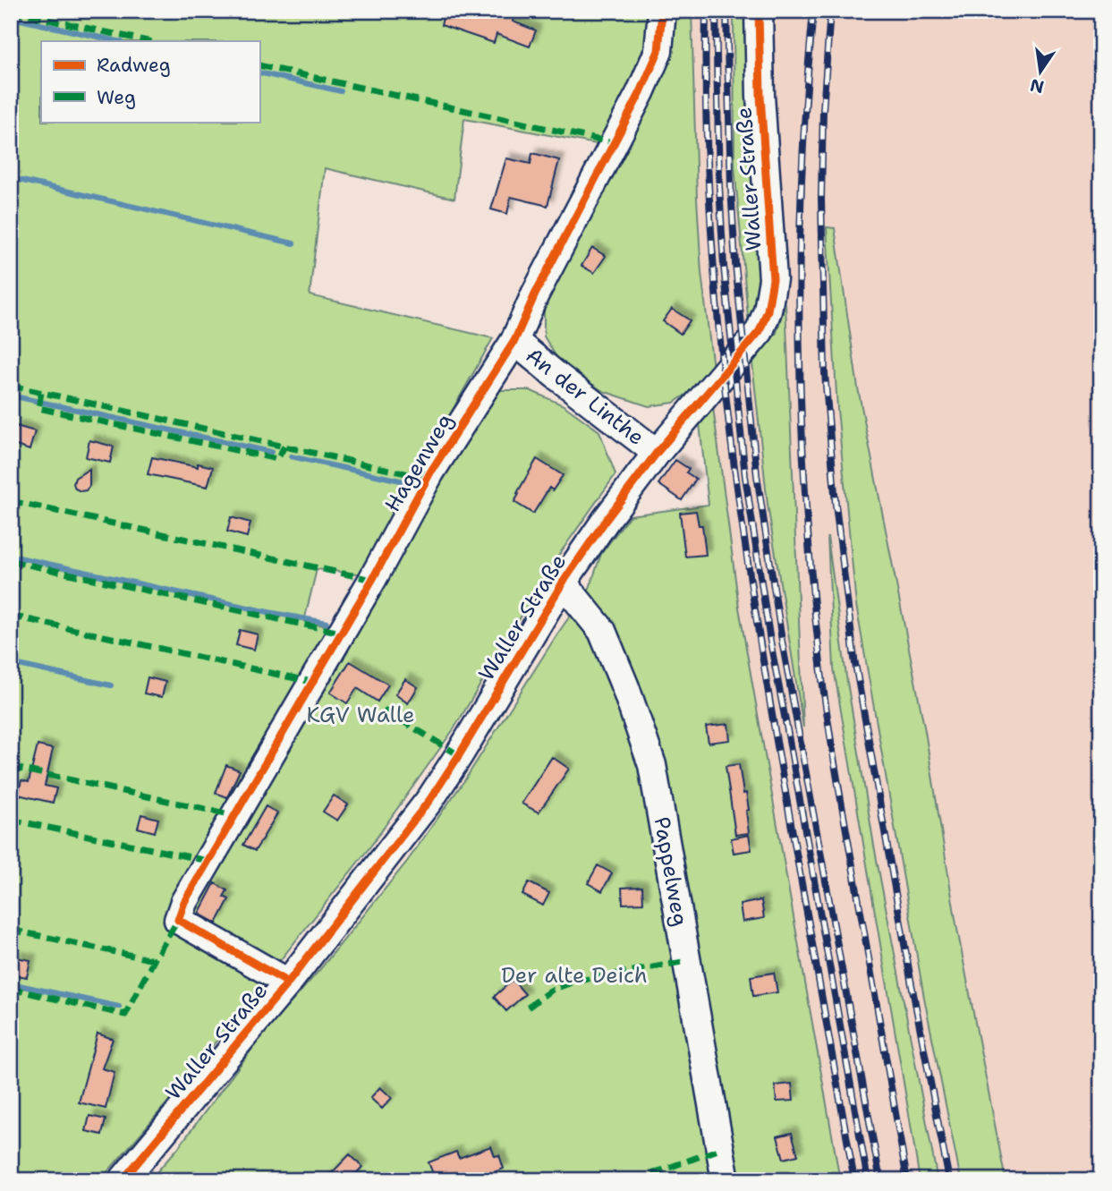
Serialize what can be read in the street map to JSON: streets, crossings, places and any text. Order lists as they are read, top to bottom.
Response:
{
  "streets": {
    "street": [
      "Waller Straße",
      "An der Linthe",
      "Hagenweg",
      "Pappelweg"
    ]
  },
  "crossings": [
    ["Waller Straße", "An der Linthe"],
    ["Waller Straße", "Hagenweg"],
    ["Waller Straße", "Pappelweg"],
    ["An der Linthe", "Hagenweg"]
  ],
  "parks": ["KGV Walle", "Der alte Deich"],
  "legend": ["Radweg", "Weg"],
  "north": "bottom"
}
